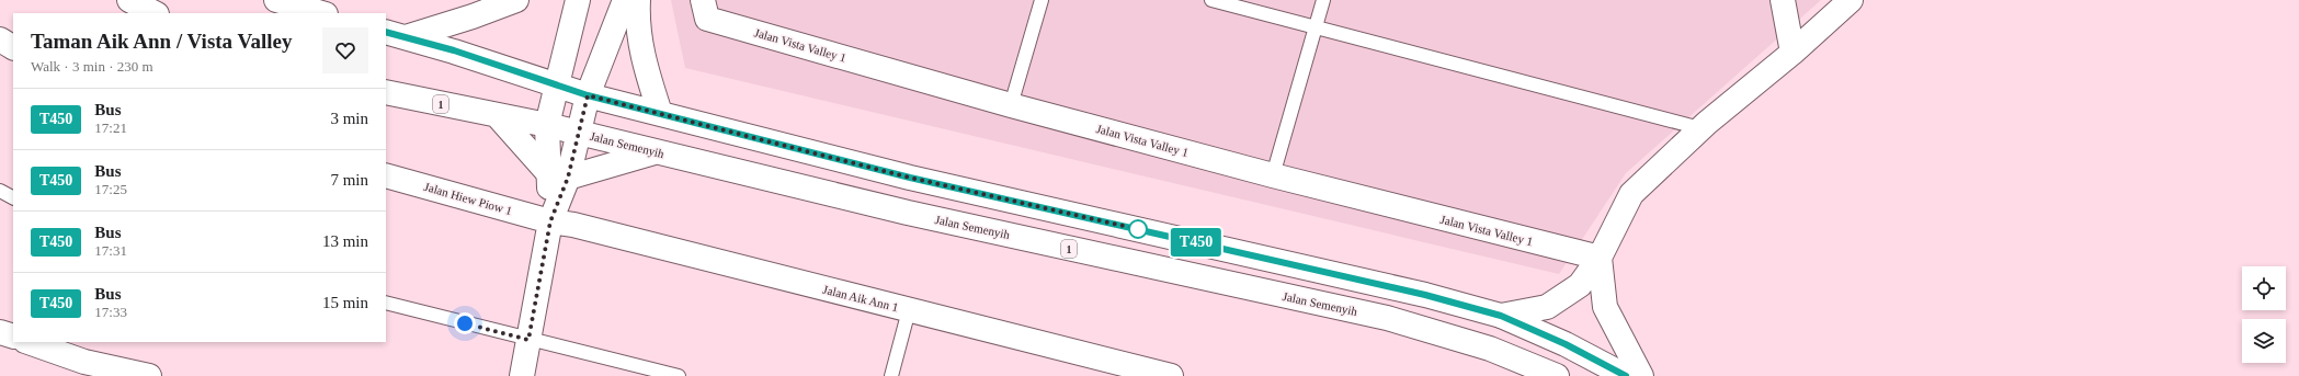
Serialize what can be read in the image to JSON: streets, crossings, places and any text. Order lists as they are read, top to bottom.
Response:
{
  "streets": {
    "street": [
      "Jalan Vista Valley 1",
      "1",
      "Jalan Semenyih",
      "Jalan Hiew Piow 1",
      "Jalan Aik Ann 1"
    ]
  },
  "crossings": [
    ["Jalan Hiew Piow 1", "Jalan Aik Ann 1"]
  ],
  "lines": ["bus line T450"],
  "page": {
    "on_map": "T450",
    "heading": ["Taman Aik Ann / Vista Valley", "Walk · 3 min · 230 m"],
    "list": [
      {
        "mark": "T450",
        "name": "Bus",
        "note": "17:21",
        "value": "3 min"
      },
      {
        "mark": "T450",
        "name": "Bus",
        "note": "17:25",
        "value": "7 min"
      },
      {
        "mark": "T450",
        "name": "Bus",
        "note": "17:31",
        "value": "13 min"
      },
      {
        "mark": "T450",
        "name": "Bus",
        "note": "17:33",
        "value": "15 min"
      }
    ]
  }
}
